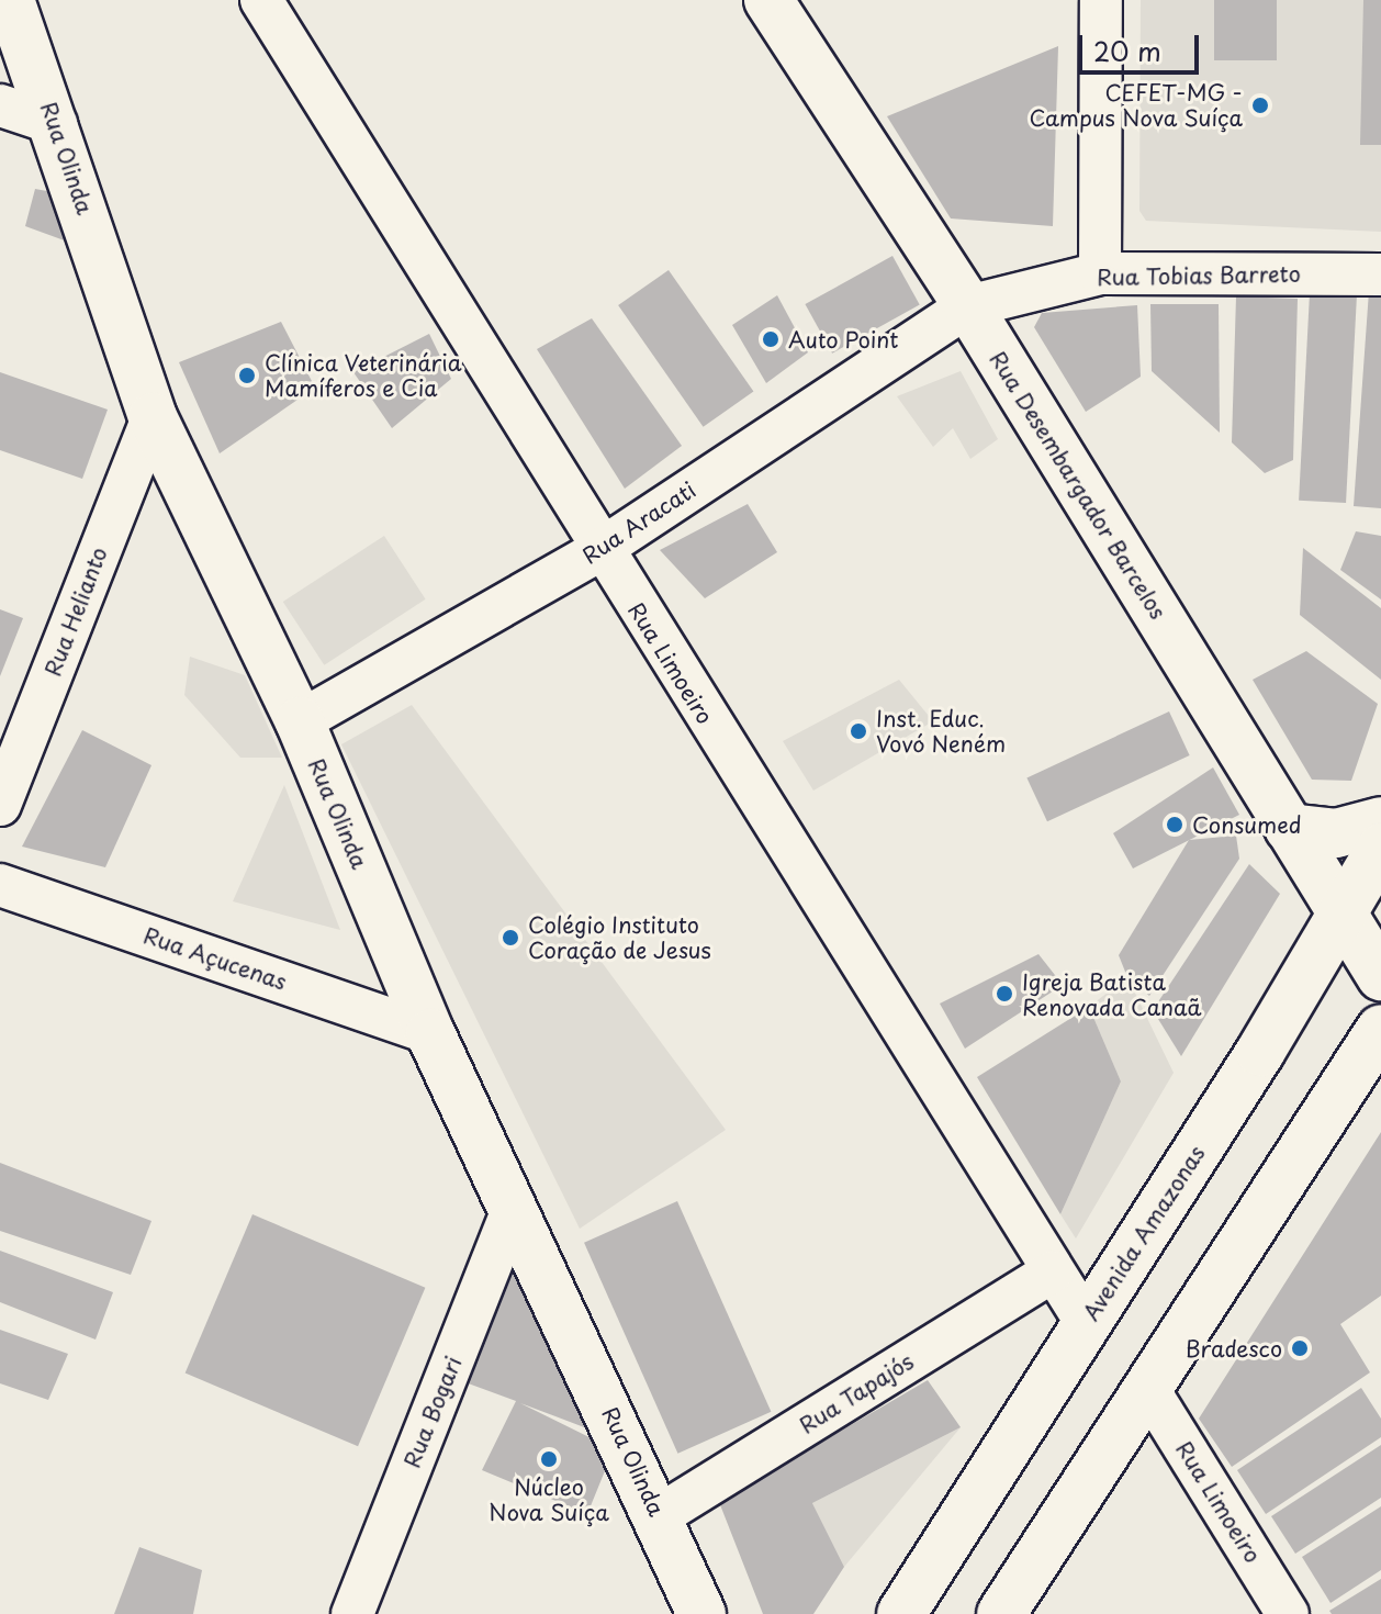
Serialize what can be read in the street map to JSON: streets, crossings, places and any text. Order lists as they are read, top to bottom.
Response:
{
  "streets": {
    "street": [
      "Rua Olinda",
      "Rua Tobias Barreto",
      "Rua Desembargador Barcelos",
      "Rua Aracati",
      "Rua Helianto",
      "Rua Limoeiro",
      "Rua Açucenas",
      "Avenida Amazonas",
      "Rua Tapajós",
      "Rua Bogari"
    ]
  },
  "crossings": [
    ["Rua Olinda", "Rua Aracati"],
    ["Rua Olinda", "Rua Helianto"],
    ["Rua Olinda", "Rua Açucenas"],
    ["Rua Olinda", "Rua Tapajós"],
    ["Rua Olinda", "Rua Bogari"],
    ["Rua Tobias Barreto", "Rua Desembargador Barcelos"],
    ["Rua Tobias Barreto", "Rua Aracati"],
    ["Rua Desembargador Barcelos", "Rua Aracati"],
    ["Rua Desembargador Barcelos", "Avenida Amazonas"],
    ["Rua Aracati", "Rua Limoeiro"],
    ["Rua Limoeiro", "Avenida Amazonas"],
    ["Rua Limoeiro", "Rua Tapajós"]
  ],
  "places": [
    "CEFET-MG - Campus Nova Suíça",
    "Auto Point",
    "Clínica Veterinária Mamíferos e Cia",
    "Inst. Educ. Vovó Neném",
    "Consumed",
    "Colégio Instituto Coração de Jesus",
    "Igreja Batista Renovada Canaã",
    "Bradesco",
    "Núcleo Nova Suíça"
  ],
  "scale_bar": "20 m"
}
